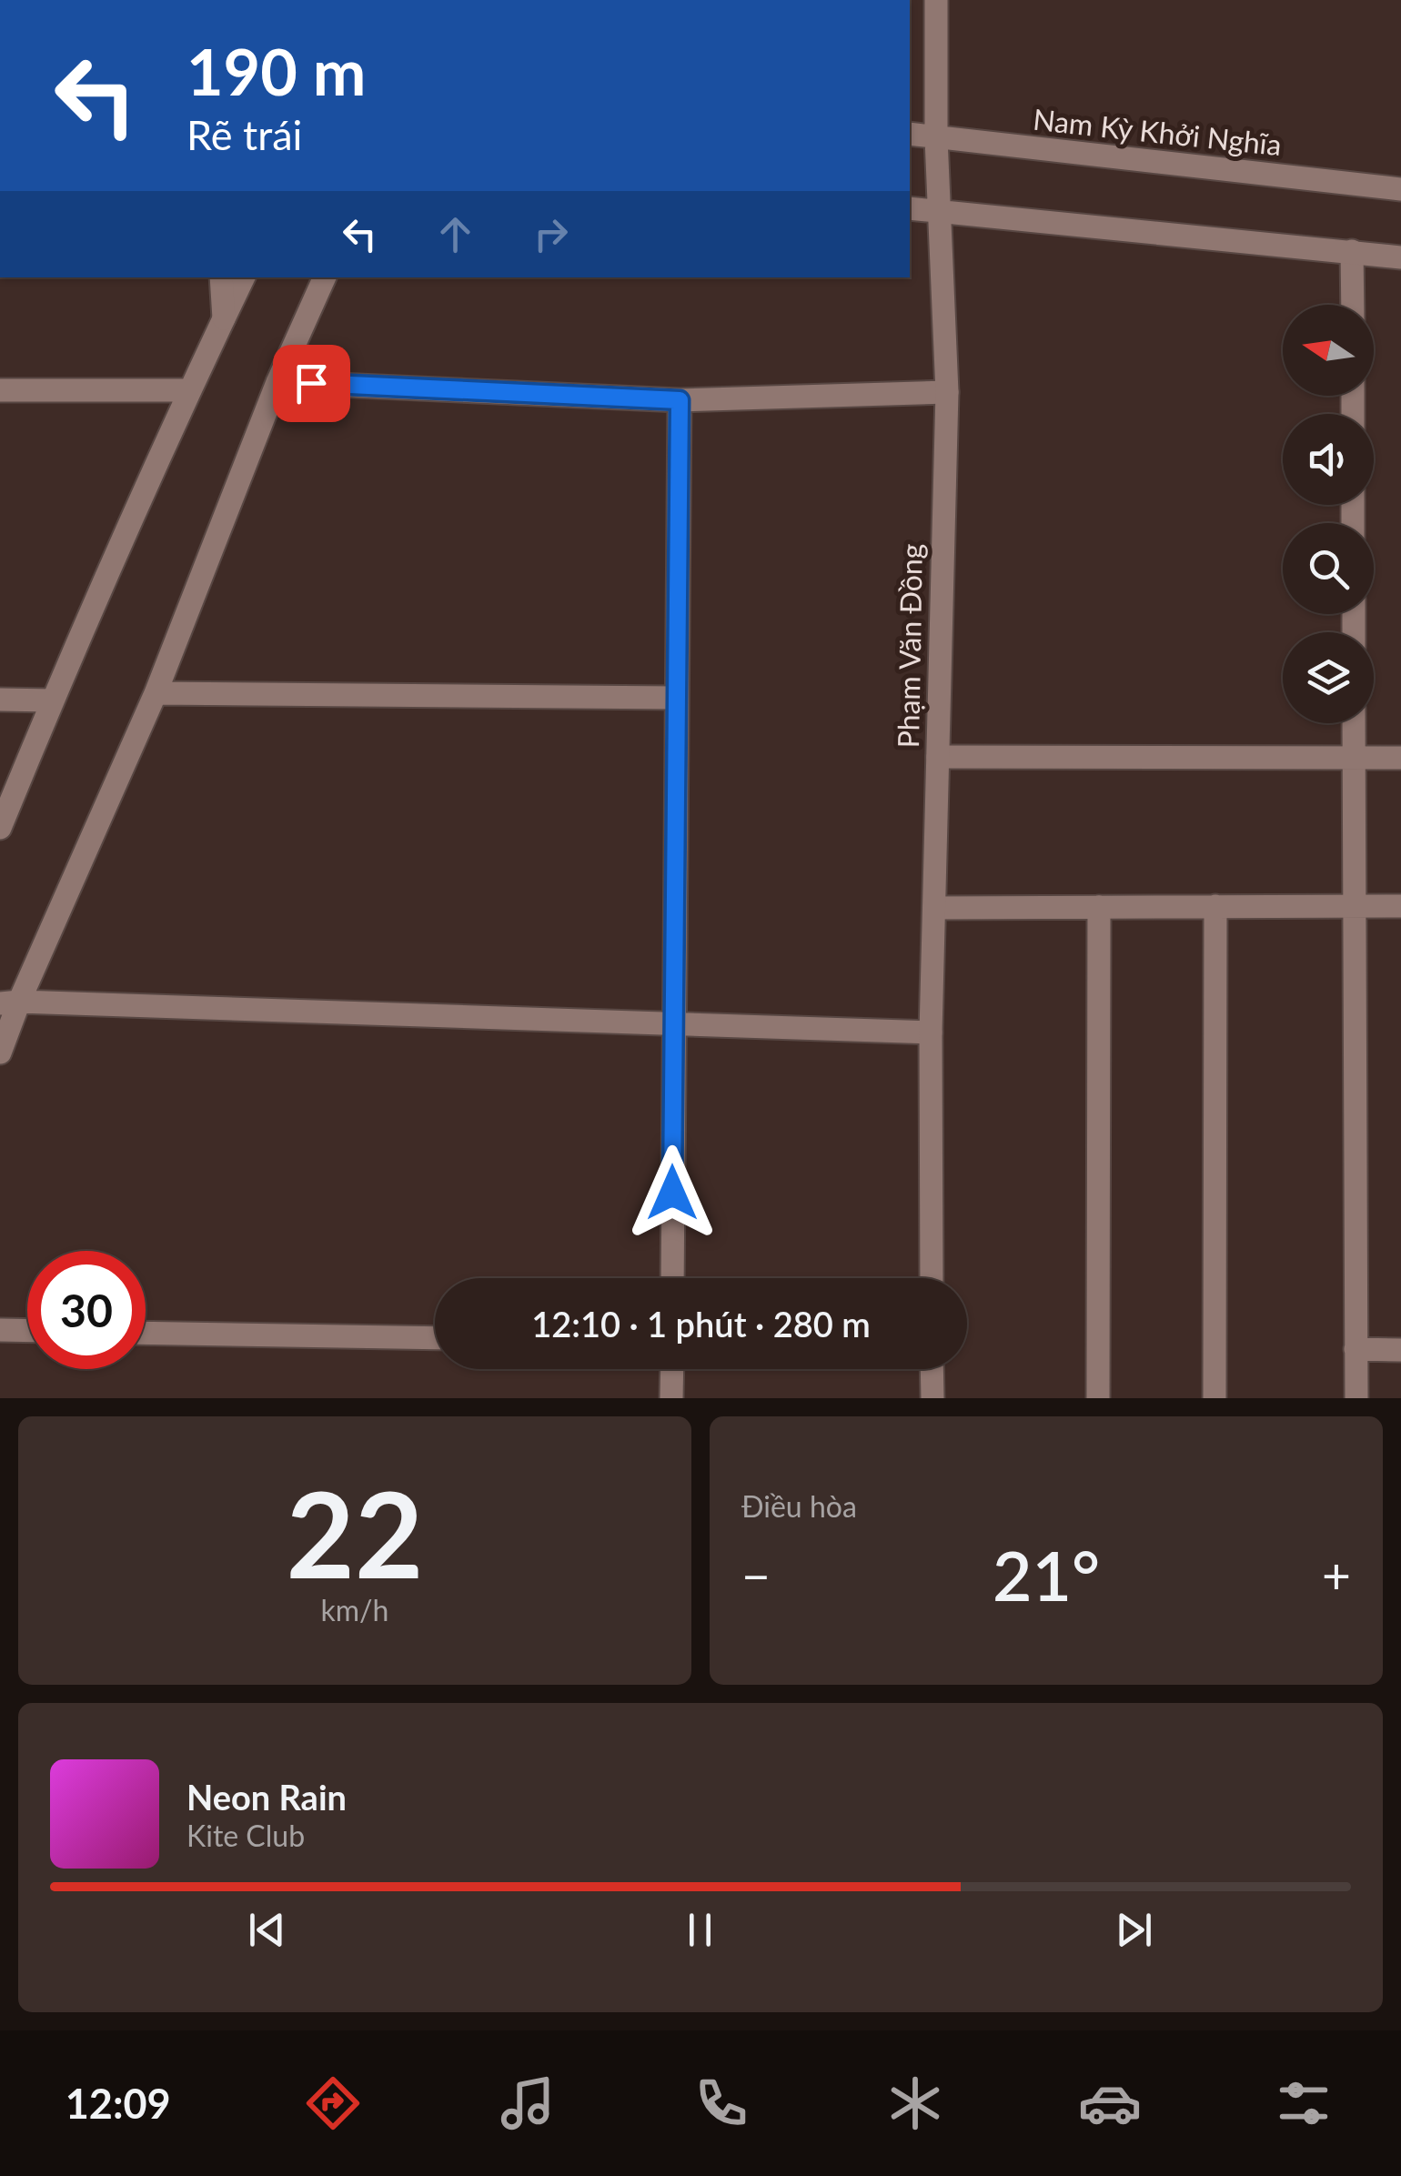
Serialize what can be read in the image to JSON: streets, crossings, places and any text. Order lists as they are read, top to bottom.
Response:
{
  "streets": {
    "street": ["Nam Kỳ Khởi Nghĩa", "Phạm Văn Đồng"]
  },
  "crossings": [
    ["Nam Kỳ Khởi Nghĩa", "Phạm Văn Đồng"]
  ],
  "north": "left",
  "page": {
    "turn": ["190 m", "Rẽ trái"],
    "limit": "30",
    "trip": "12:10 · 1 phút · 280 m",
    "tile": [
      ["22", "km/h"],
      "Điều hòa"
    ],
    "heat": ["−", "21°", "+"],
    "song": ["Neon Rain", "Kite Club"],
    "tabs": "12:09"
  }
}
